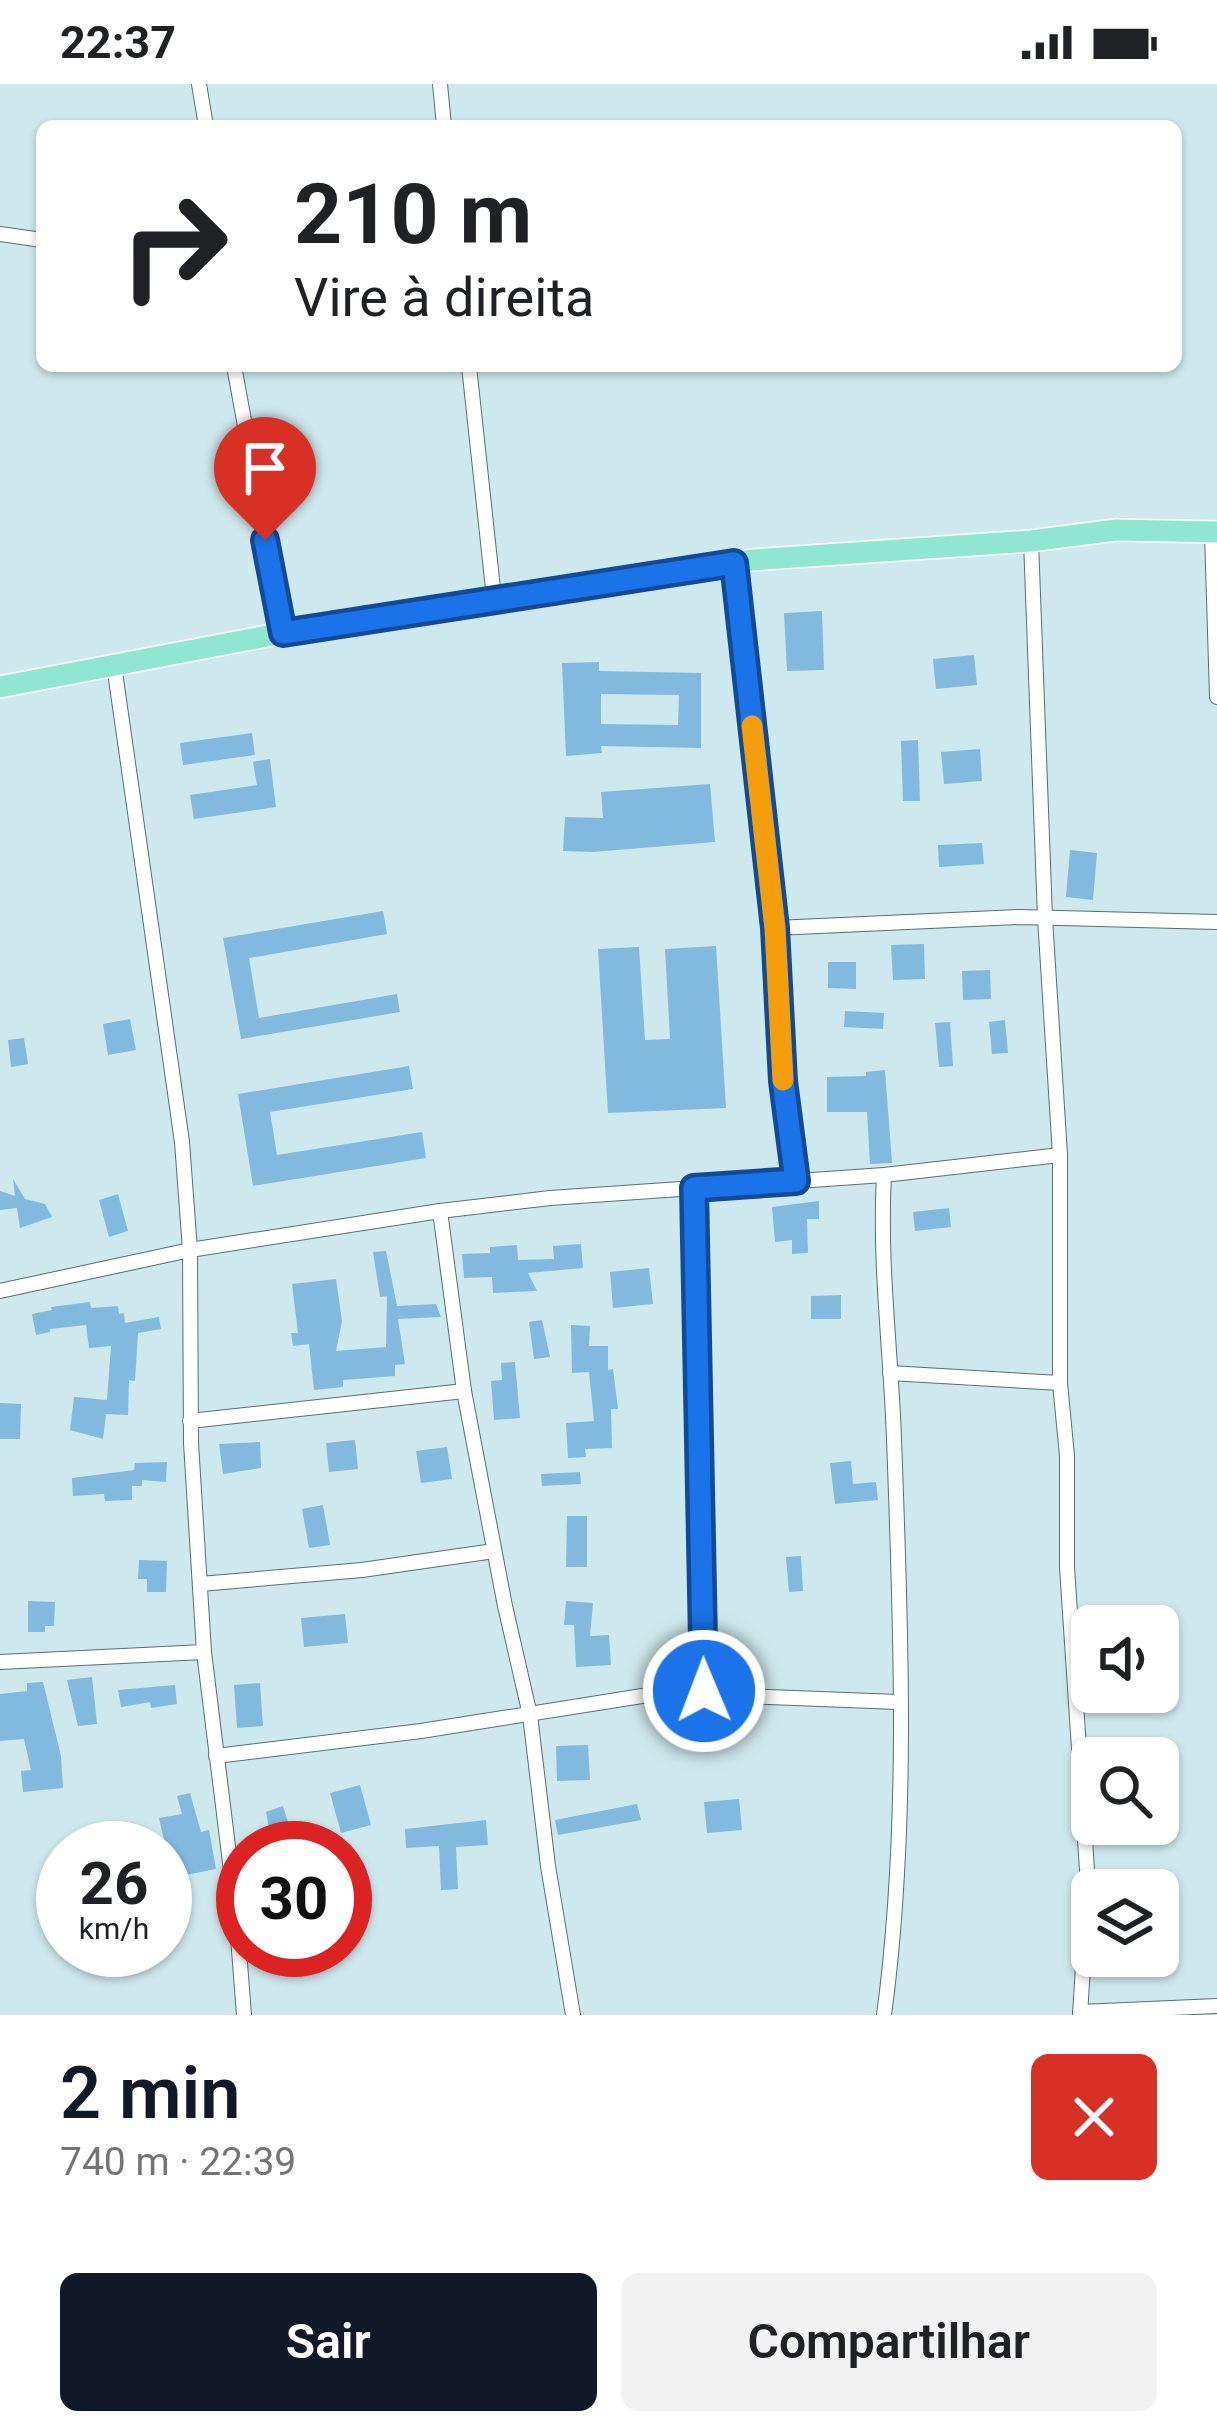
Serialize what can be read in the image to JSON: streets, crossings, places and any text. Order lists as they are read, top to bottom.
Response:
{
  "page": {
    "status": "22:37",
    "turn": ["210 m", "Vire à direita"],
    "speed": "26 km/h",
    "limit": "30",
    "heading": ["2 min", "740 m · 22:39"],
    "buttons": ["Sair", "Compartilhar"]
  }
}
